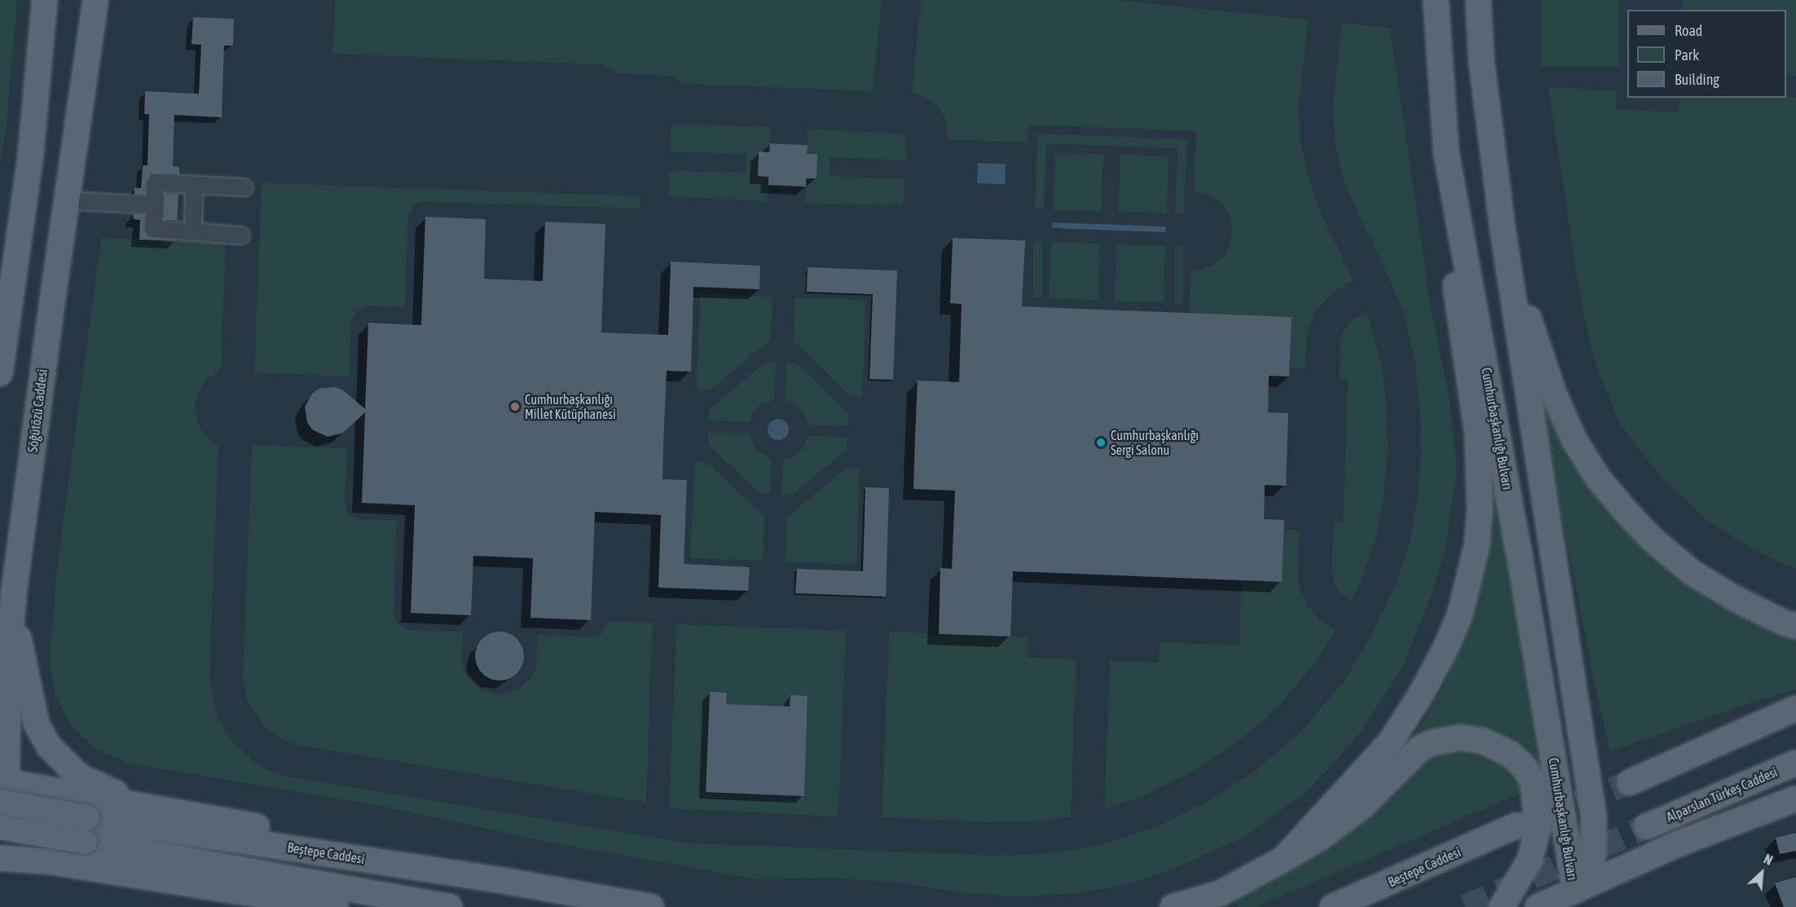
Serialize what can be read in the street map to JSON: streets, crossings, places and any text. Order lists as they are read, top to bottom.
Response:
{
  "streets": {
    "main road": [
      "Söğütözü Caddesi",
      "Cumhurbaşkanlığı Bulvarı",
      "Alparslan Türkeş Caddesi",
      "Beştepe Caddesi"
    ]
  },
  "crossings": [
    ["Söğütözü Caddesi", "Beştepe Caddesi"]
  ],
  "places": ["Cumhurbaşkanlığı Millet Kütüphanesi", "Cumhurbaşkanlığı Sergi Salonu"],
  "legend": ["Road", "Park", "Building"],
  "north": "top right"
}
